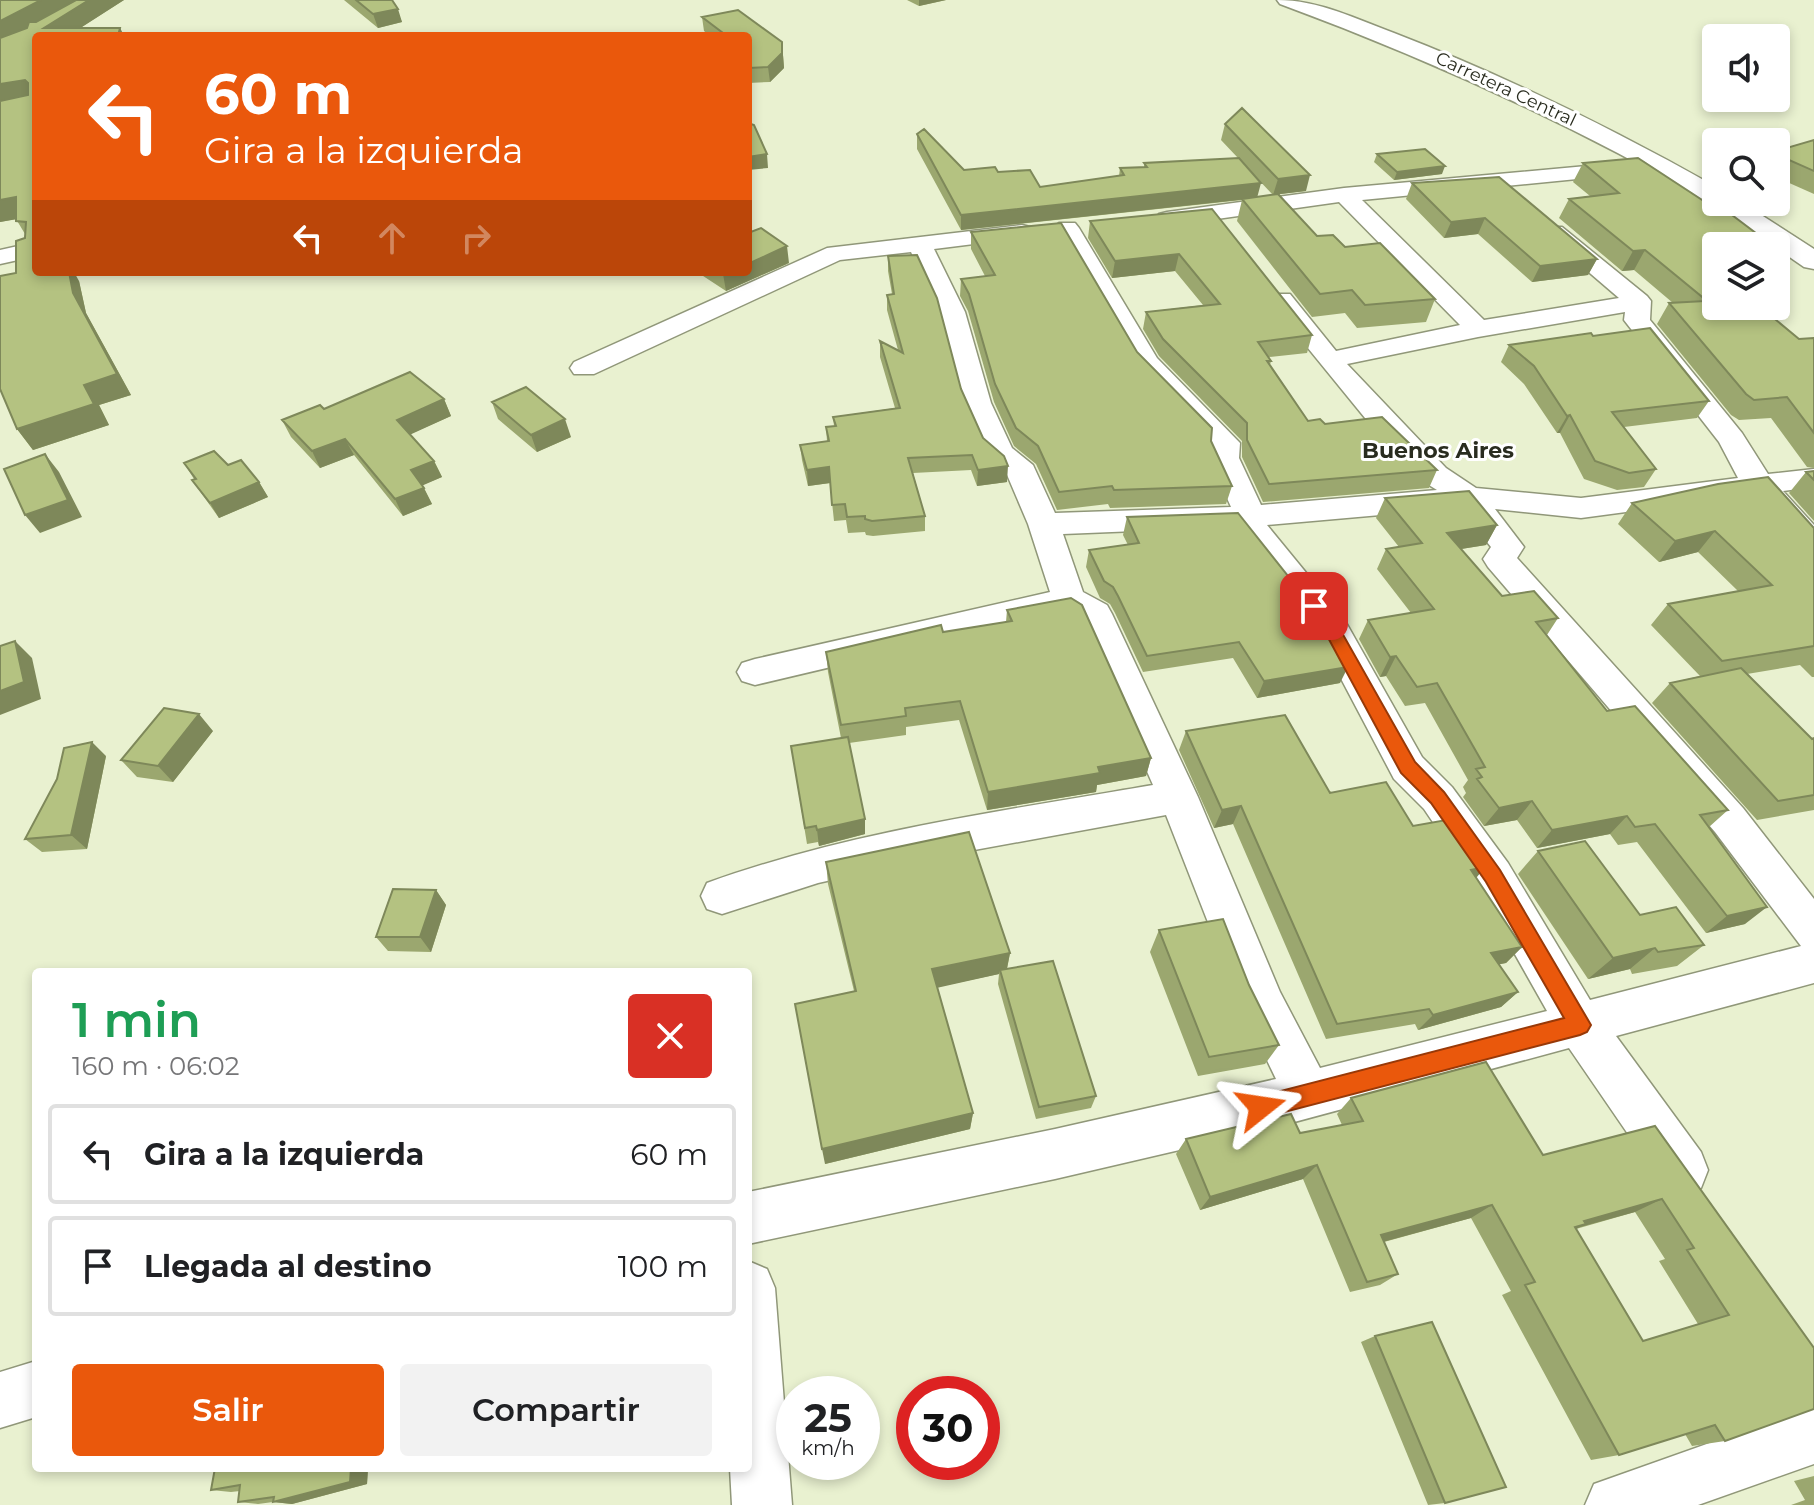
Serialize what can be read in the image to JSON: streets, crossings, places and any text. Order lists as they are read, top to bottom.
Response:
{
  "streets": {
    "highway": ["Carretera Central"]
  },
  "districts": ["Buenos Aires"],
  "page": {
    "turn": ["60 m", "Gira a la izquierda"],
    "heading": ["1 min", "160 m · 06:02"],
    "list": [
      {
        "name": "Gira a la izquierda",
        "value": "60 m"
      },
      {
        "name": "Llegada al destino",
        "value": "100 m"
      }
    ],
    "buttons": ["Salir", "Compartir"],
    "speed": "25 km/h",
    "limit": "30"
  }
}
